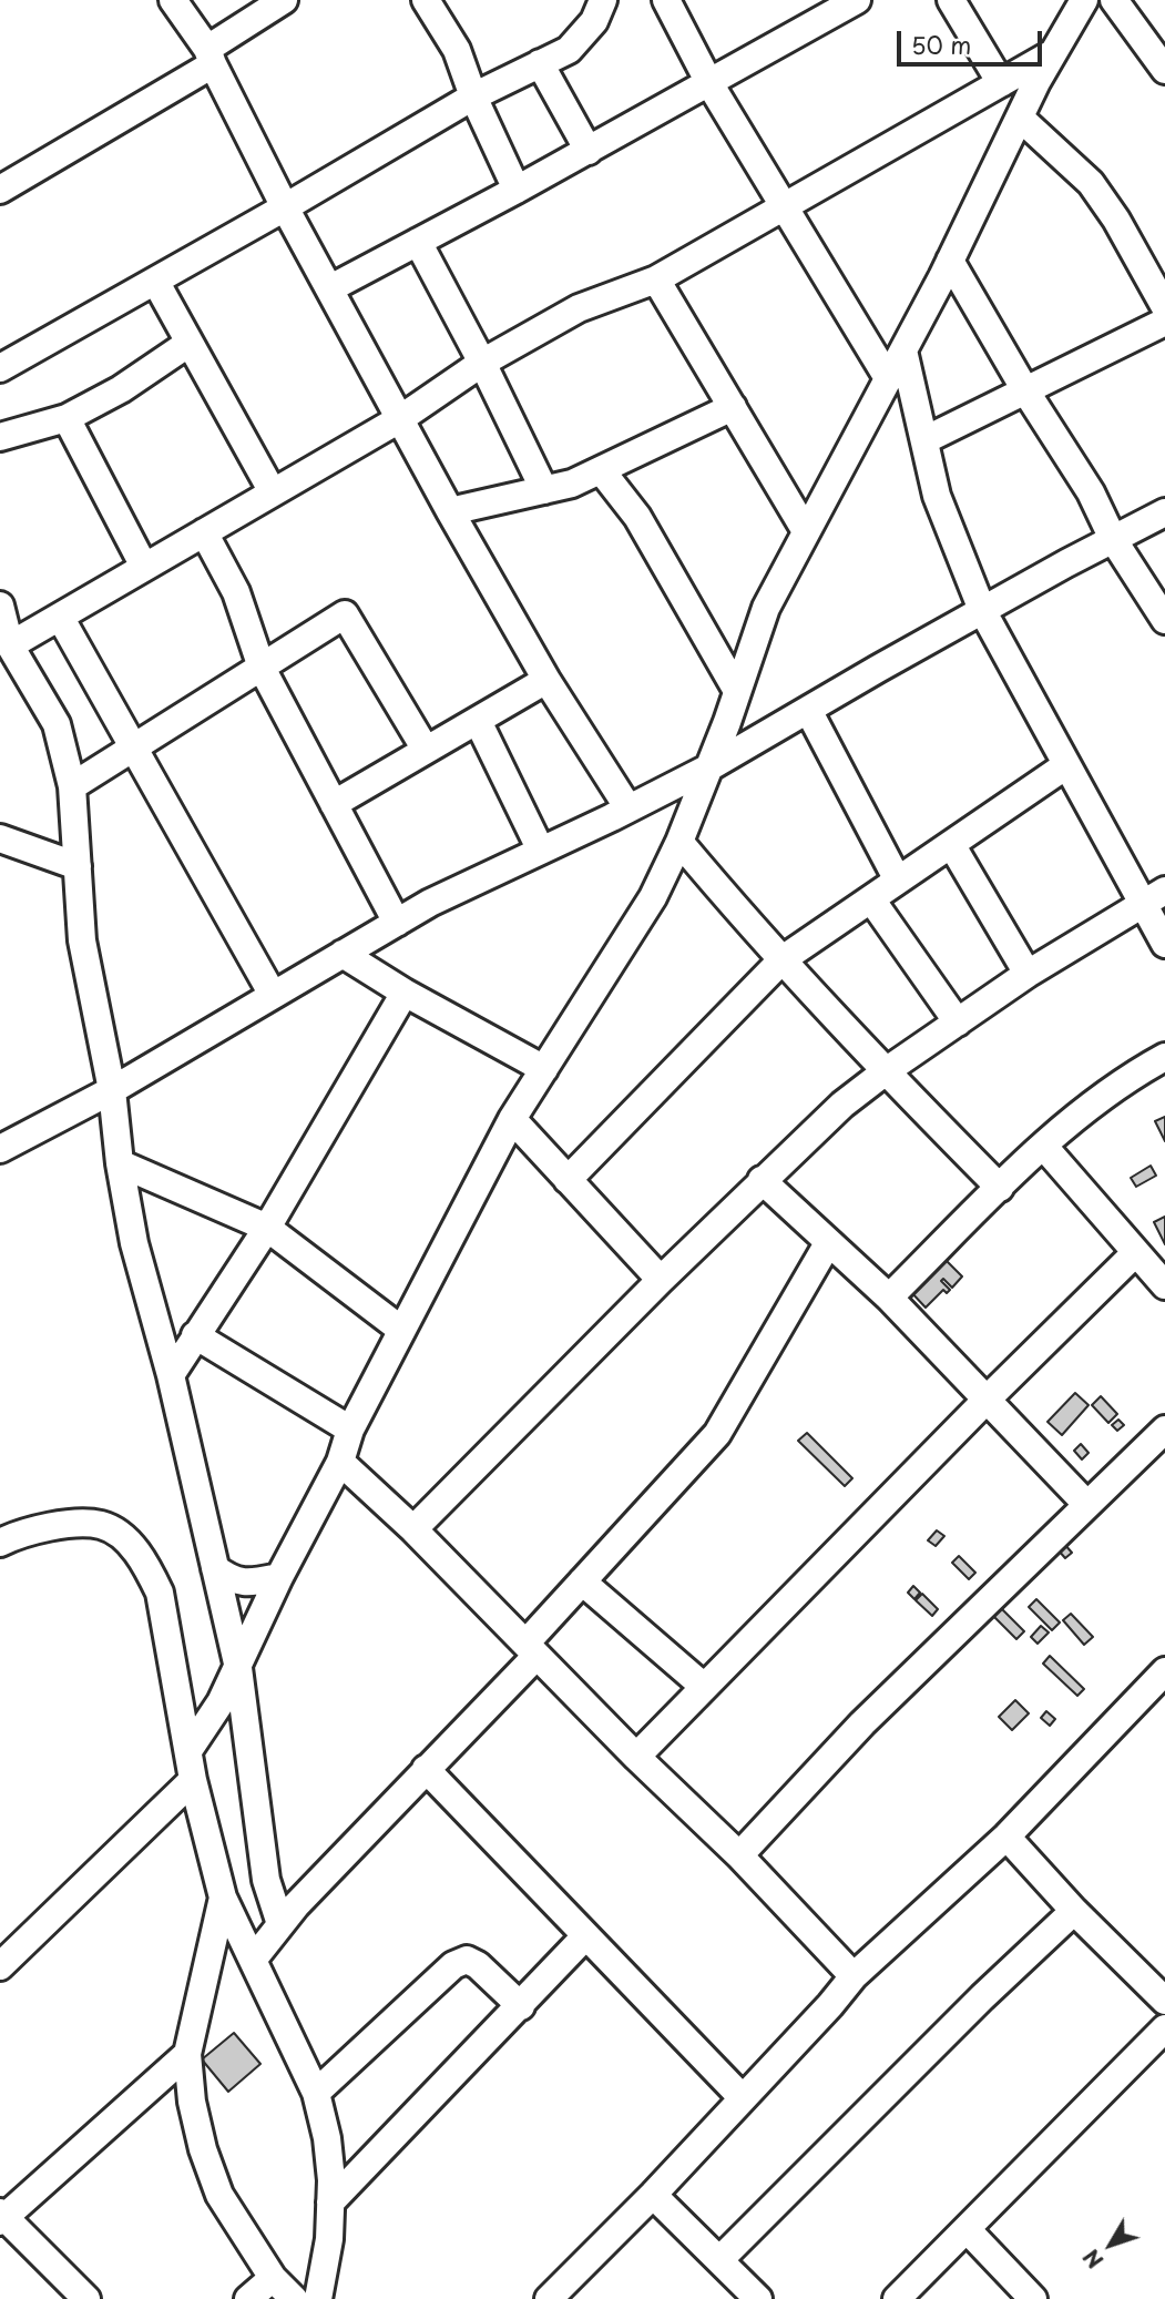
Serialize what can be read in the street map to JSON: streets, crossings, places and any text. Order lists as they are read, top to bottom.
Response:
{
  "scale_bar": "50 m",
  "north": "bottom left"
}
